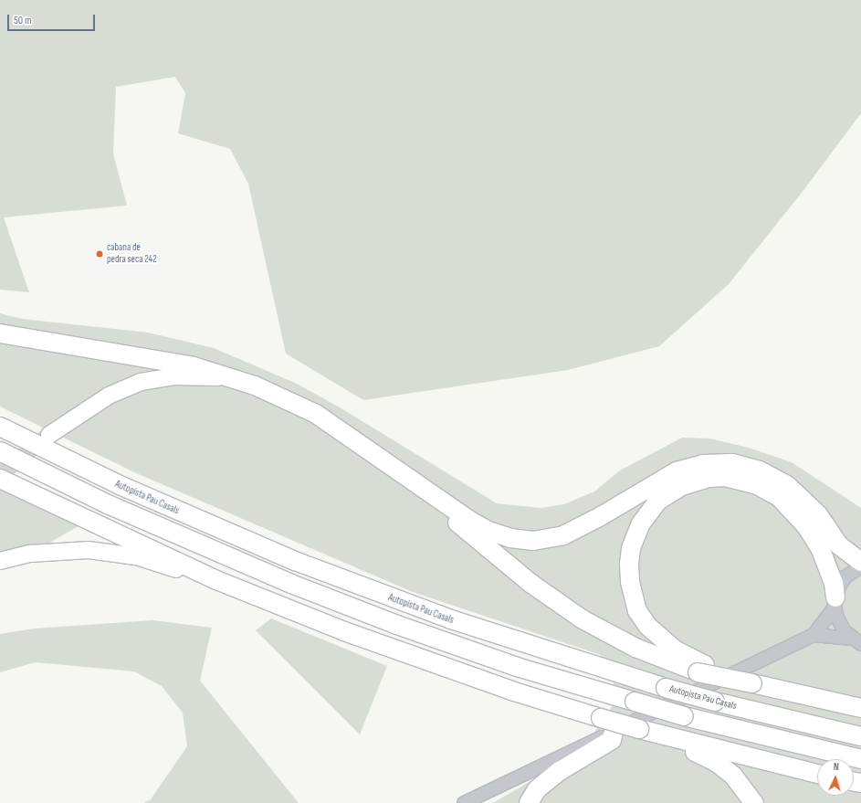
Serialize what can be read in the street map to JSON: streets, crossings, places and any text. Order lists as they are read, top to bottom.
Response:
{
  "streets": {
    "highway": ["Autopista Pau Casals"]
  },
  "places": ["cabana de pedra seca 242"],
  "scale_bar": "50 m",
  "north": "top"
}
